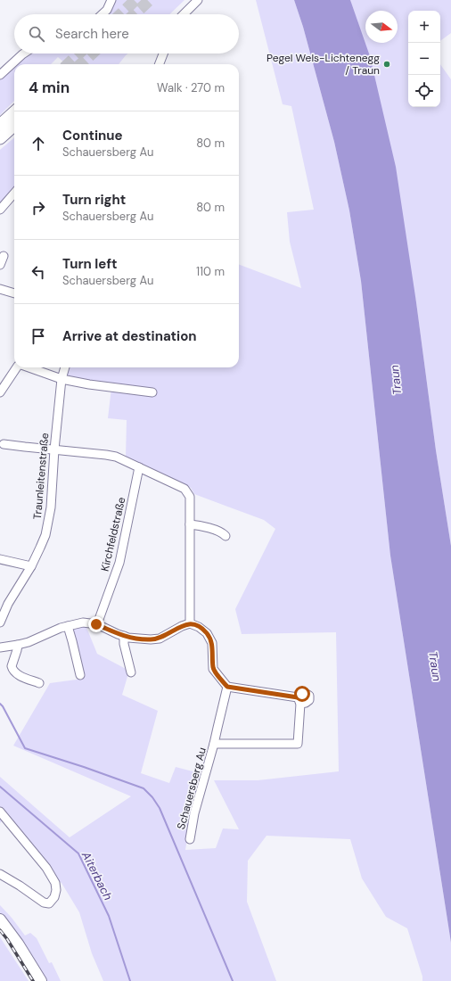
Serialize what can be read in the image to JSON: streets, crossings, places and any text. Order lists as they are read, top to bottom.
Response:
{
  "streets": {
    "street": ["Traunleitenstraße", "Kirchfeldstraße", "Schauersberg Au"]
  },
  "water": ["Traun", "Aiterbach"],
  "places": ["Pegel Wels-Lichtenegg / Traun"],
  "north": "right",
  "page": {
    "map_buttons": ["+", "−"],
    "search": "Search here",
    "heading": ["4 min", "Walk · 270 m"],
    "list": [
      ["Continue", "Schauersberg Au", "80 m"],
      ["Turn right", "Schauersberg Au", "80 m"],
      ["Turn left", "Schauersberg Au", "110 m"],
      "Arrive at destination"
    ]
  }
}
